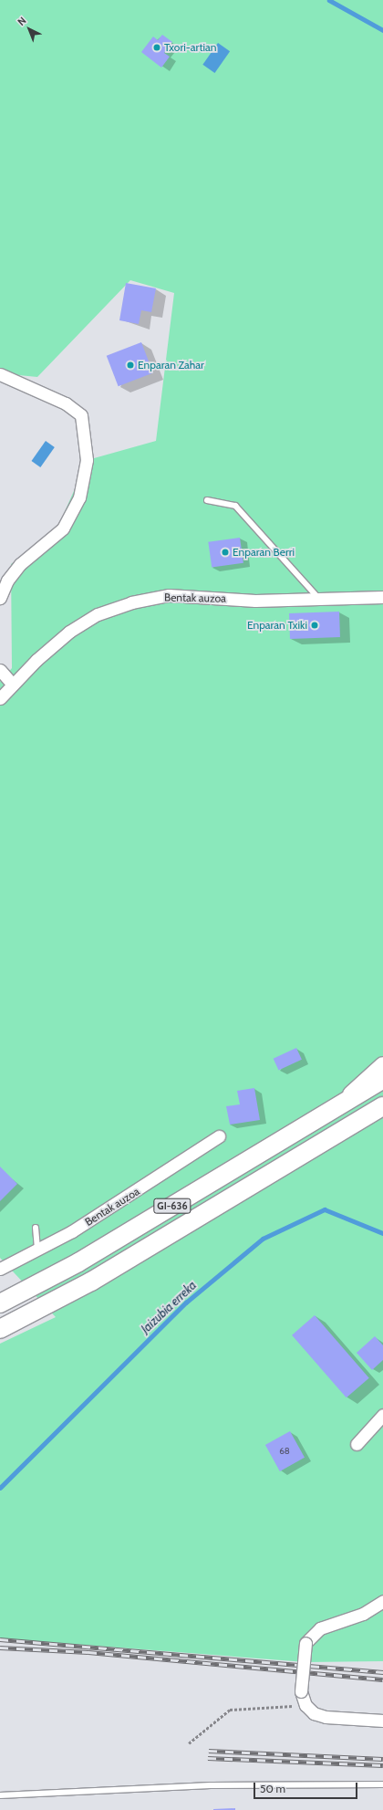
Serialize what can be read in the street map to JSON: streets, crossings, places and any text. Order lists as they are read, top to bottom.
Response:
{
  "streets": {
    "main road": ["GI-636"],
    "street": ["Bentak auzoa"]
  },
  "water": ["Jaizubia erreka"],
  "places": [
    "Txori-artian",
    "Enparan Zahar",
    "Enparan Berri",
    "Enparan Txiki"
  ],
  "house_numbers": ["68"],
  "scale_bar": "50 m",
  "north": "top left"
}
